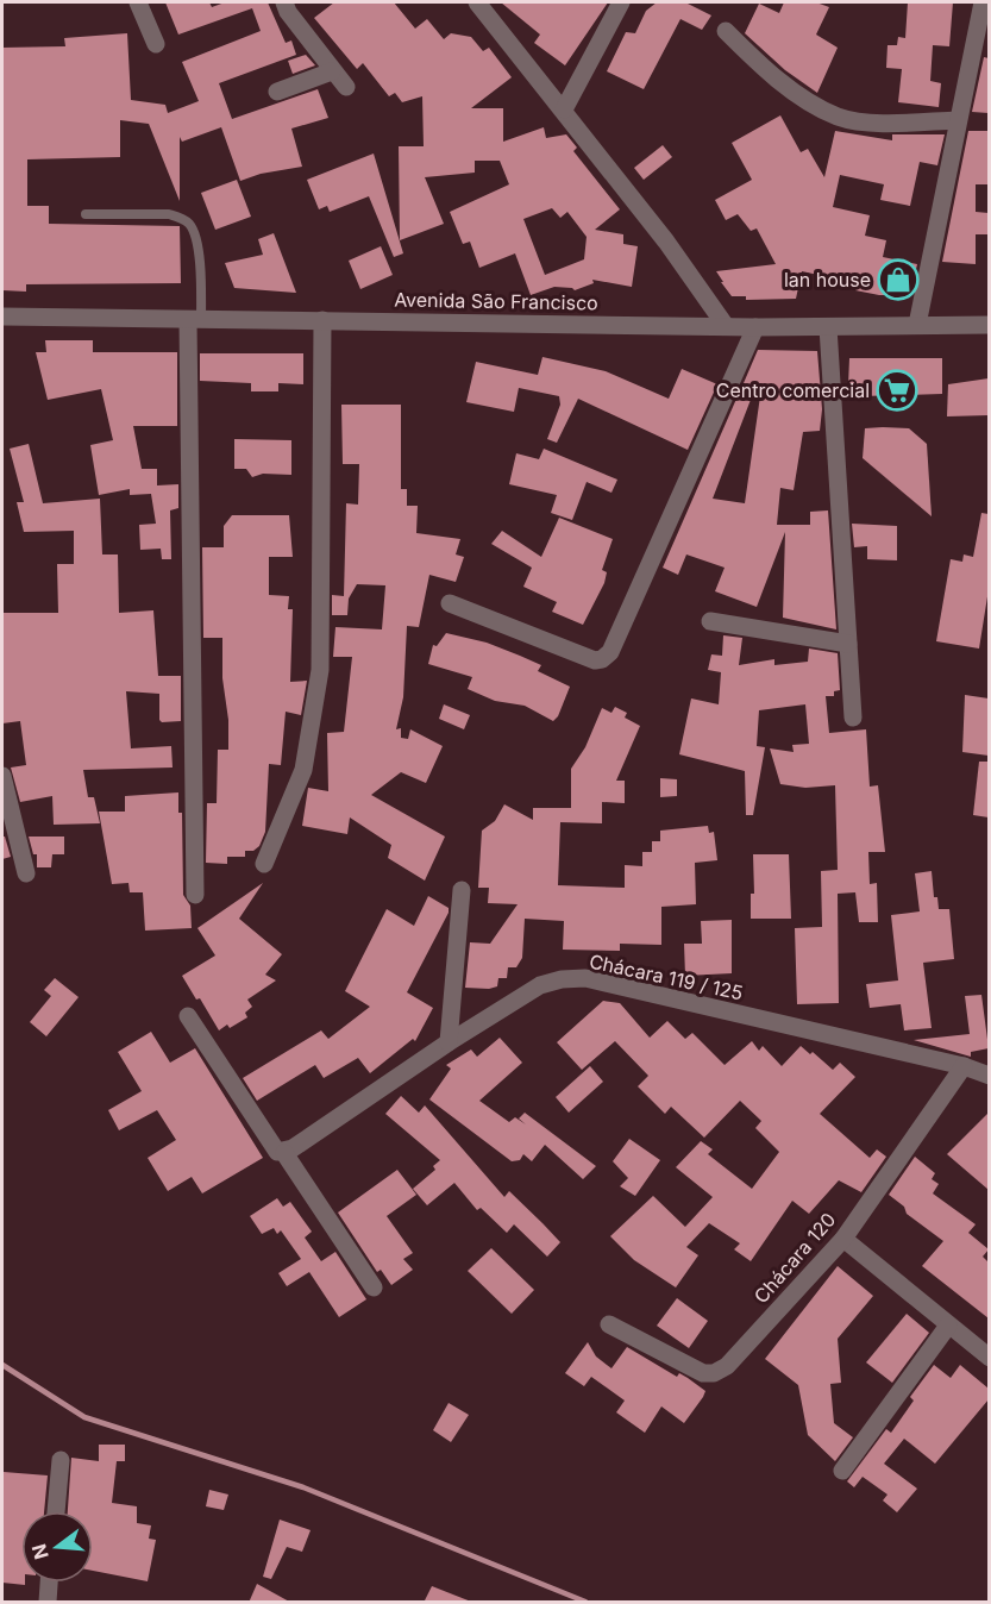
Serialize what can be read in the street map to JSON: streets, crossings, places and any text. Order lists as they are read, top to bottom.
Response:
{
  "streets": {
    "street": ["Avenida São Francisco", "Chácara 119 / 125", "Chácara 120"]
  },
  "crossings": [
    ["Chácara 119 / 125", "Chácara 120"]
  ],
  "places": {
    "shop": ["lan house"],
    "supermarket": ["Centro comercial"]
  },
  "north": "left"
}
